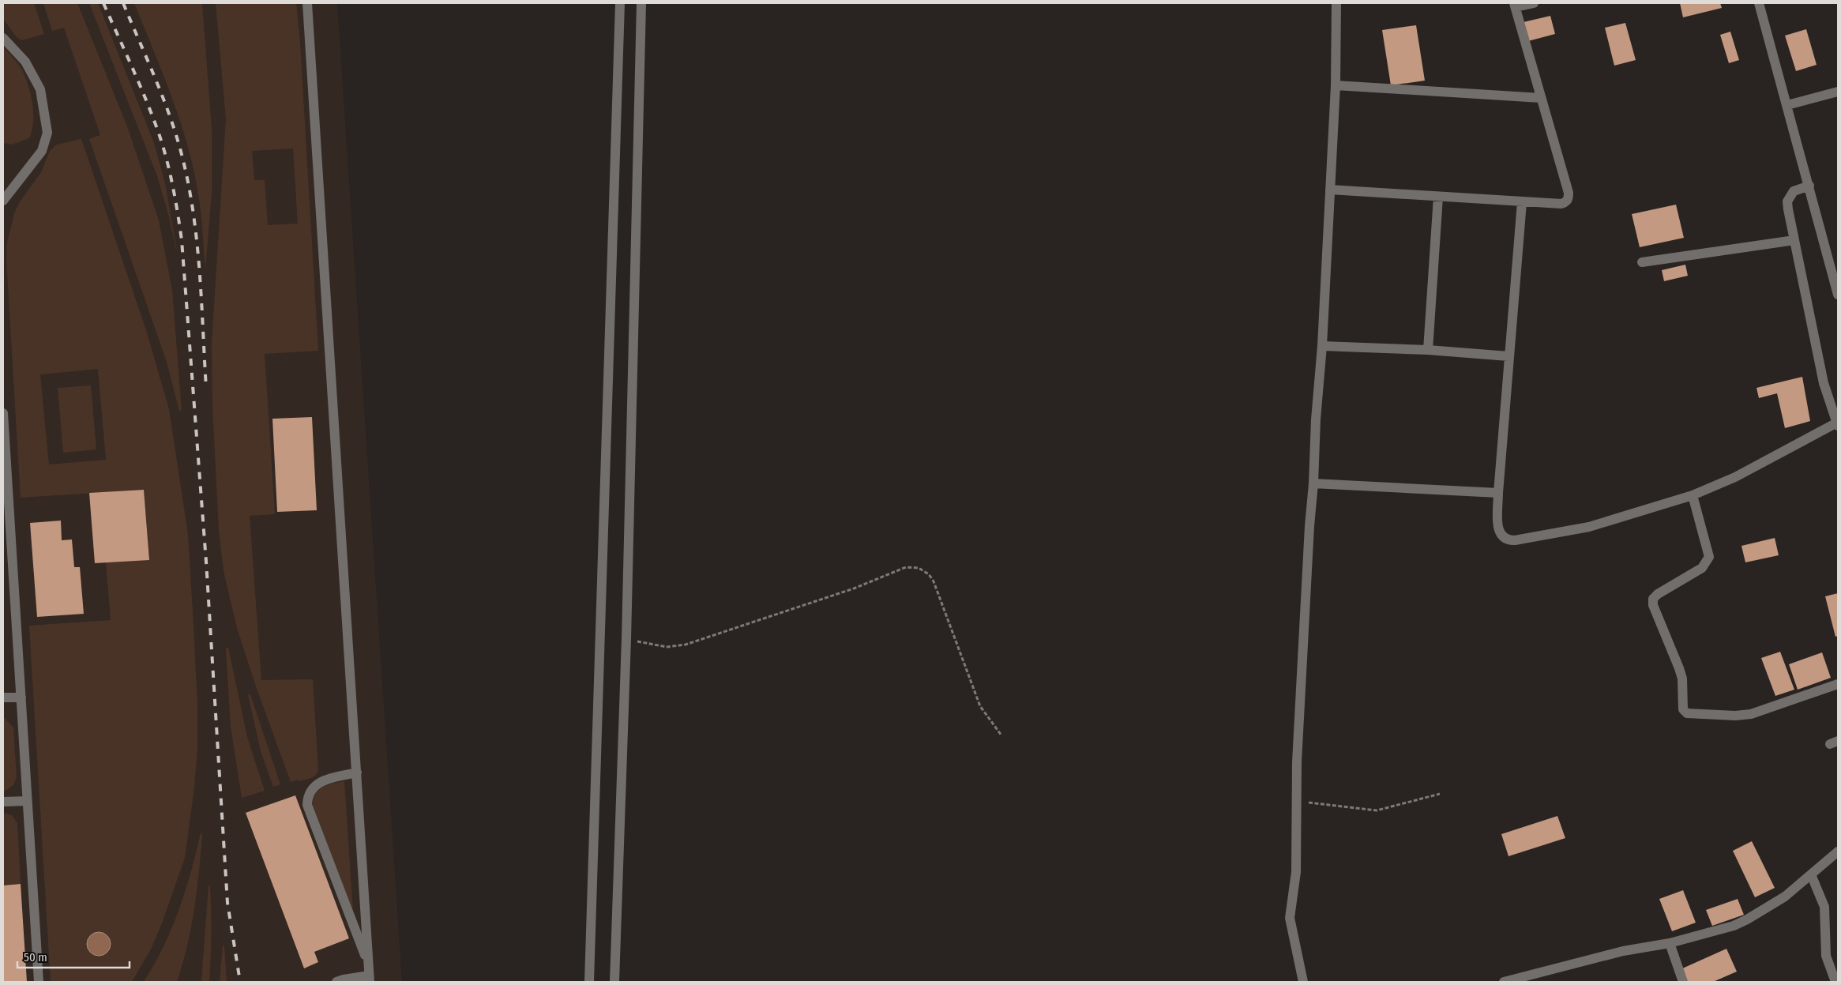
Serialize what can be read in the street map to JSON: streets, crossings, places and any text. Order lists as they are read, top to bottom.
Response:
{
  "scale_bar": "50 m"
}
